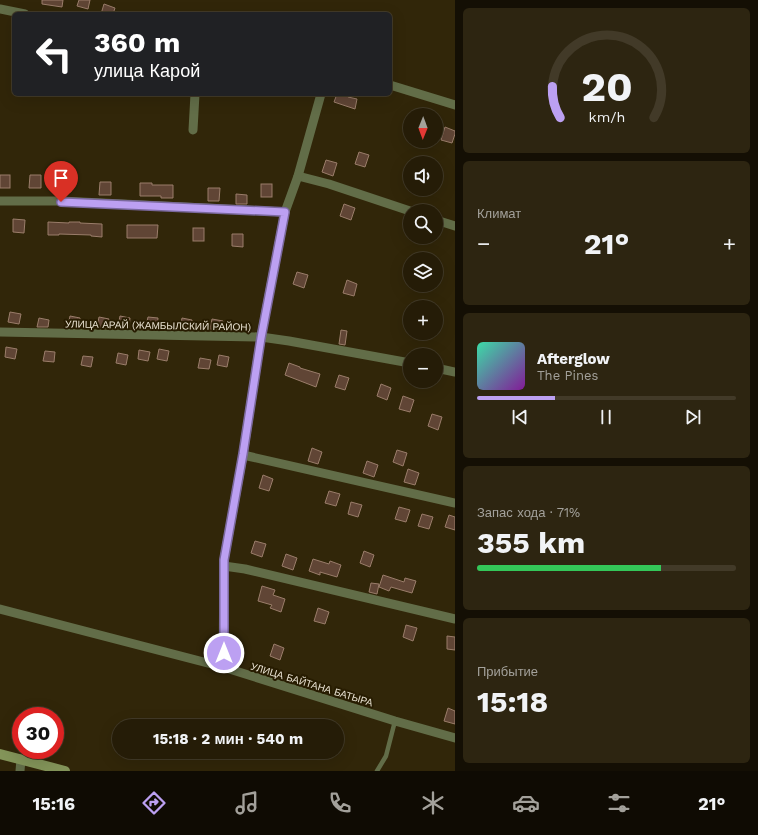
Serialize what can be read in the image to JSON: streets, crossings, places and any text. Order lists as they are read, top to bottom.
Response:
{
  "streets": {
    "street": ["УЛИЦА АРАЙ (ЖАМБЫЛСКИЙ РАЙОН)", "УЛИЦА БАЙТАНА БАТЫРА"]
  },
  "north": "bottom",
  "page": {
    "turn": ["360 m", "улица Карой"],
    "map_buttons": ["+", "−"],
    "tile": [
      "Климат",
      ["Запас хода · 71%", "355 km"],
      ["Прибытие", "15:18"]
    ],
    "heat": ["−", "21°", "+"],
    "song": ["Afterglow", "The Pines"],
    "limit": "30",
    "trip": "15:18 · 2 мин · 540 m",
    "tabs": ["15:16", "21°"],
    "gauge": ["20", "km/h"]
  }
}
